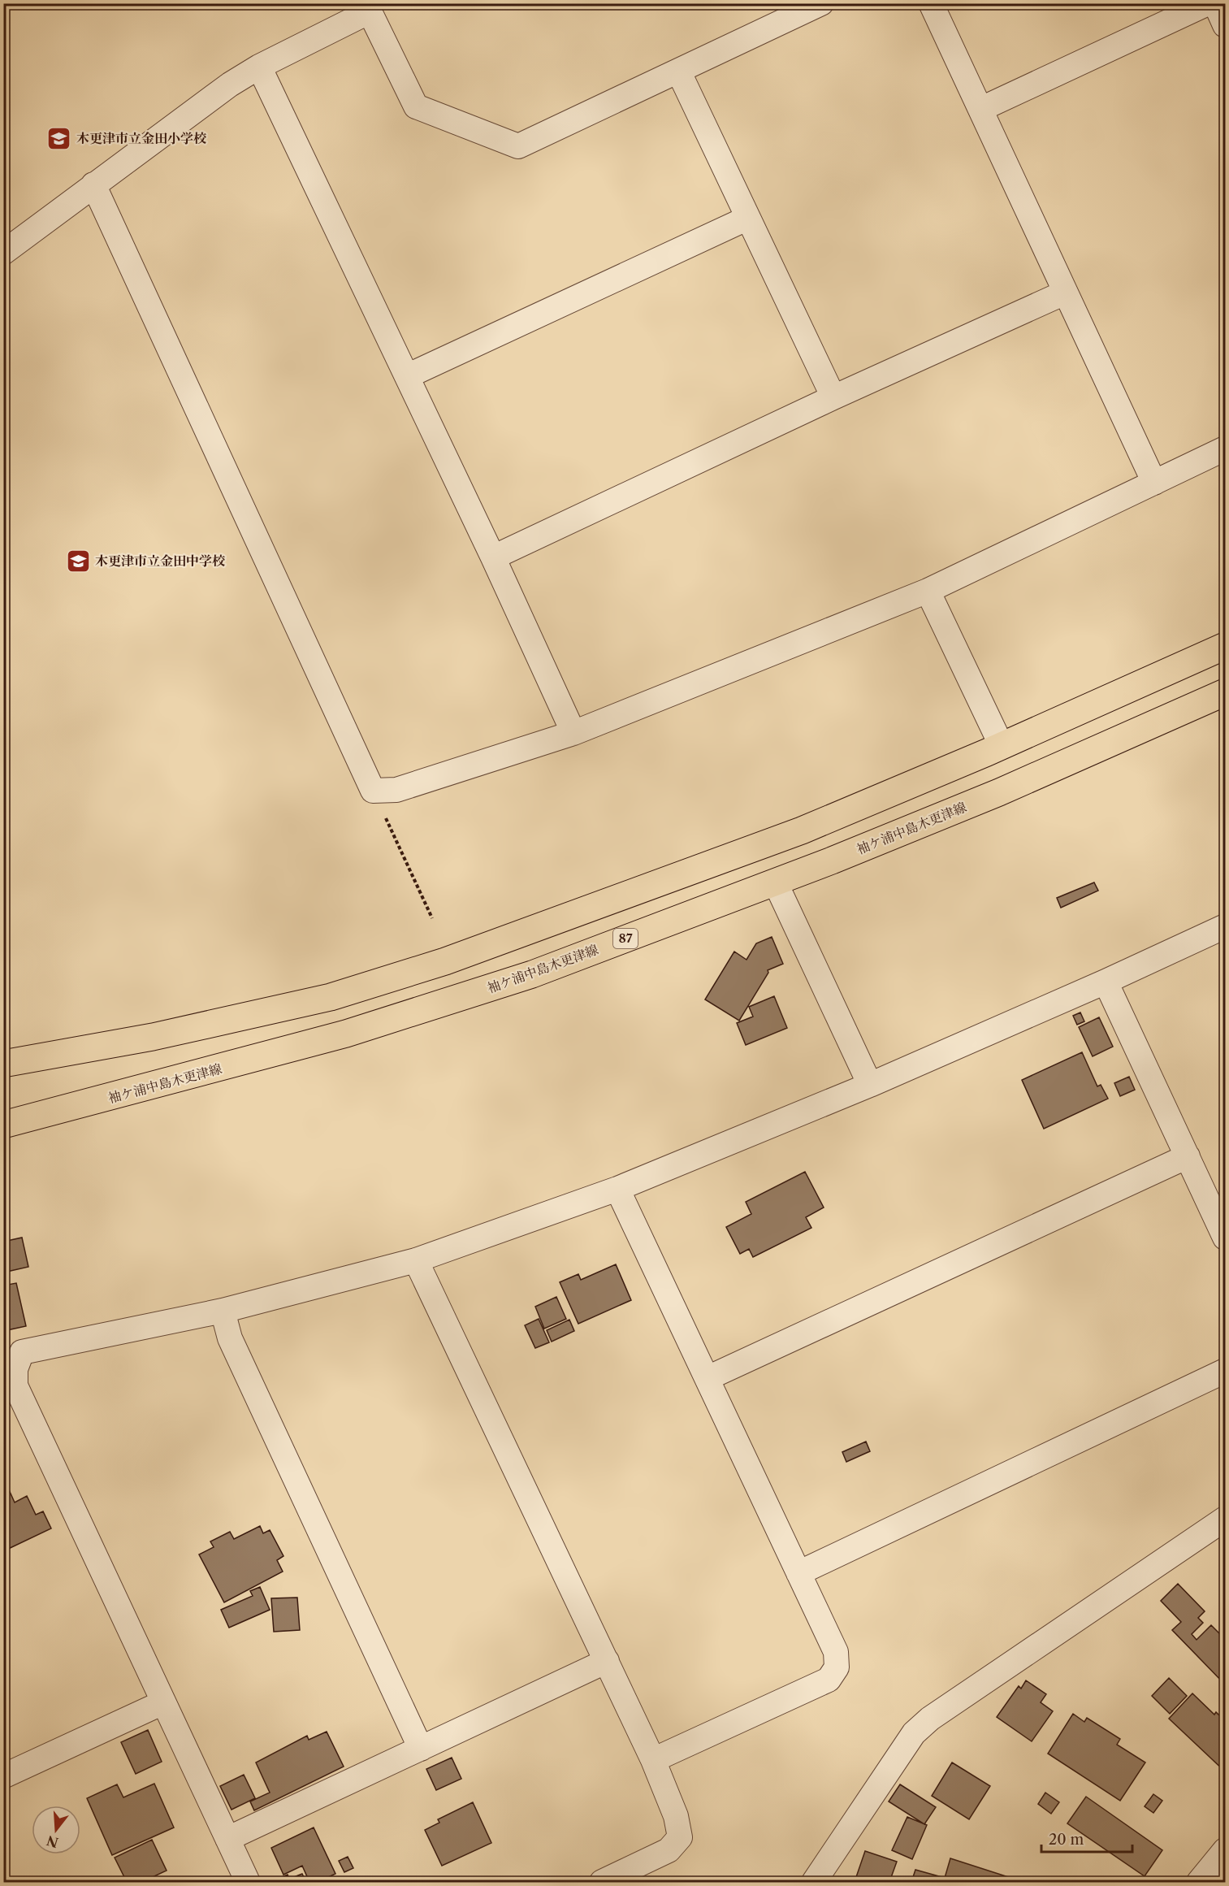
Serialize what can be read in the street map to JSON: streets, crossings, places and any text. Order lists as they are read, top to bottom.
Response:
{
  "streets": {
    "main road": ["袖ケ浦中島木更津線", "87"]
  },
  "places": {
    "school or university": ["木更津市立金田小学校", "木更津市立金田中学校"]
  },
  "scale_bar": "20 m",
  "north": "bottom"
}
